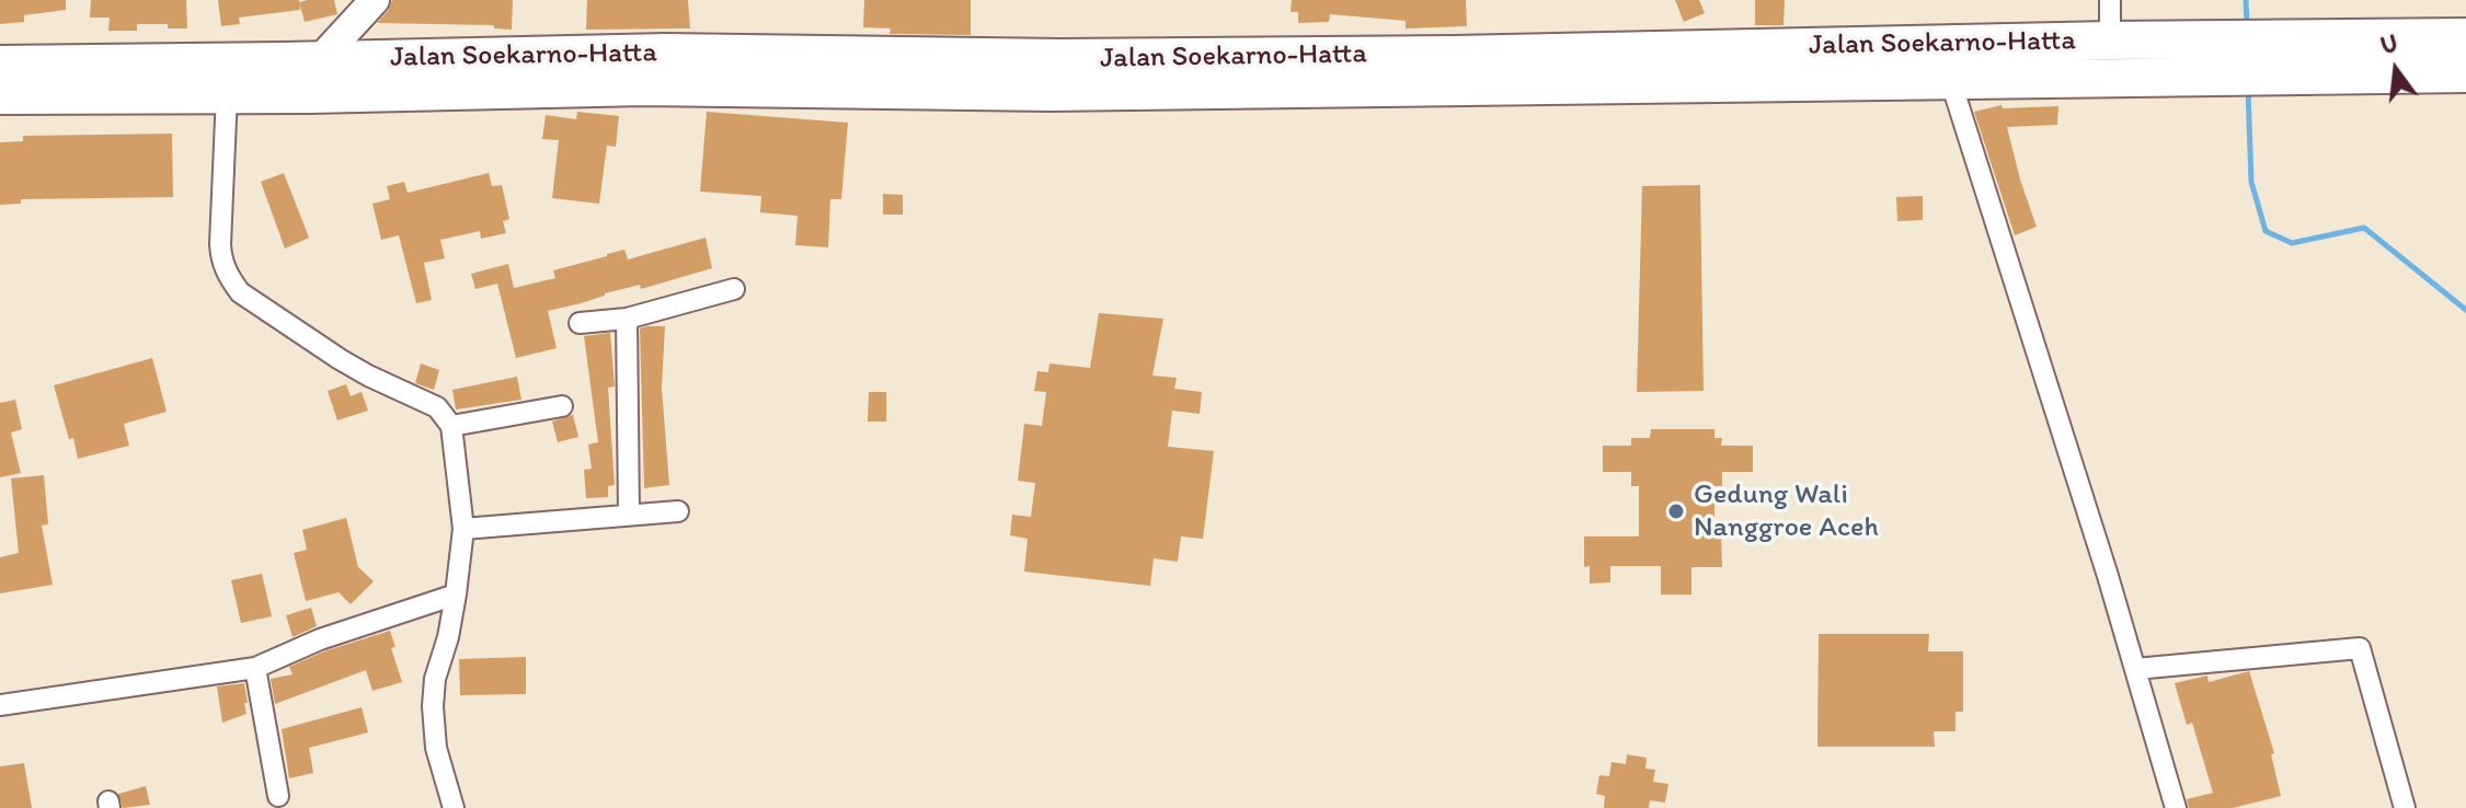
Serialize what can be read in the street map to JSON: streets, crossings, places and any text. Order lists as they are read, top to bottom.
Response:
{
  "streets": {
    "highway": ["Jalan Soekarno-Hatta"]
  },
  "places": ["Gedung Wali Nanggroe Aceh"],
  "north": "top"
}
